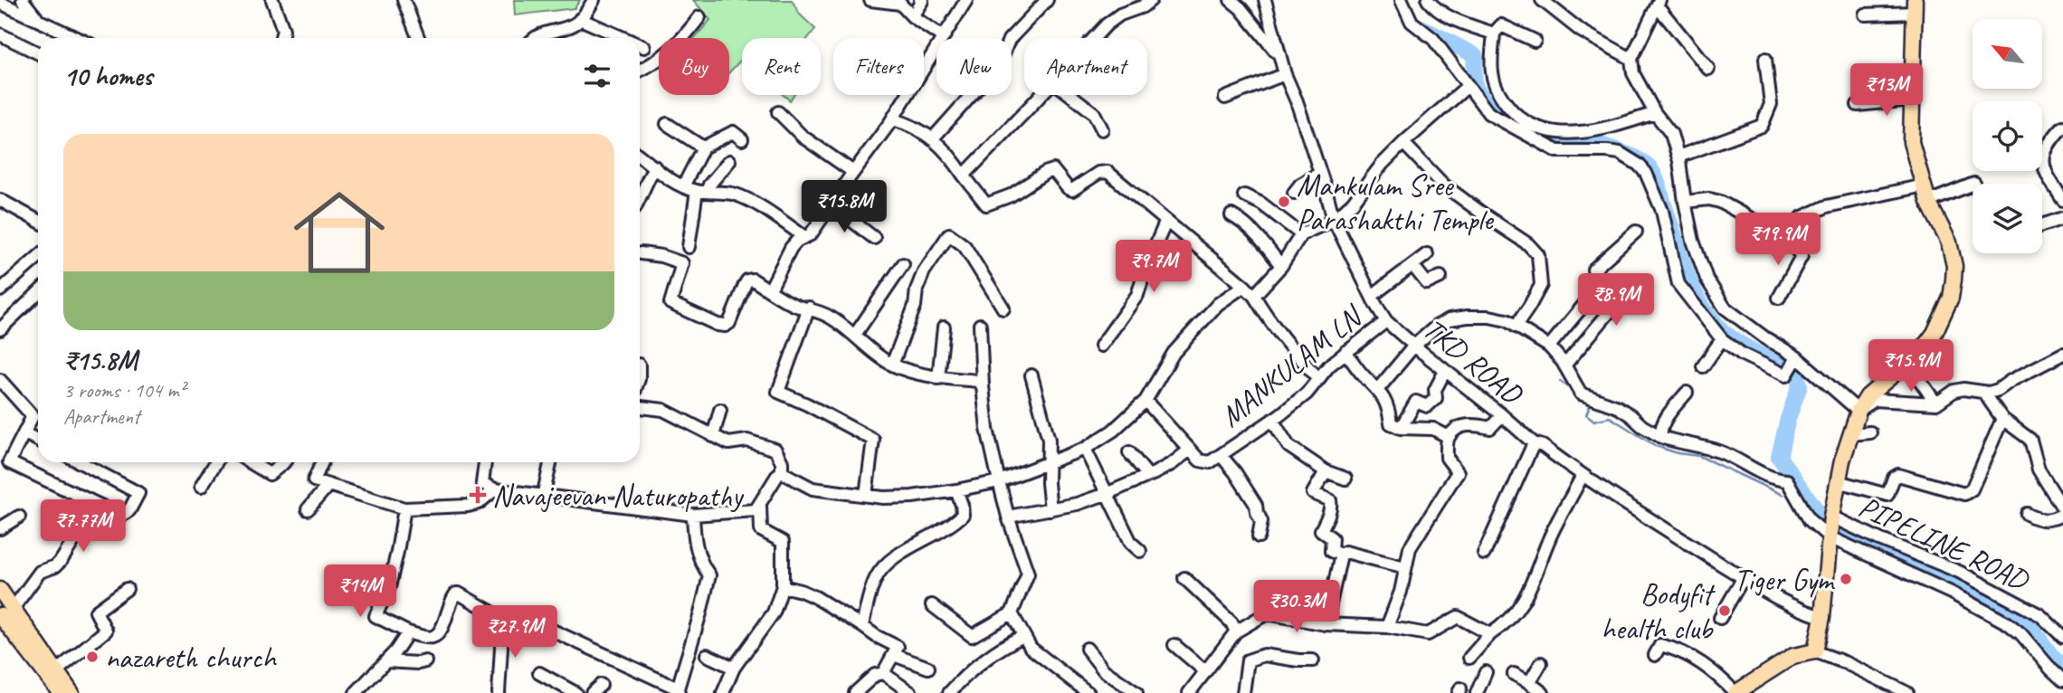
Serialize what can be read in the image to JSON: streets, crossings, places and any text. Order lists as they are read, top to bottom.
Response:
{
  "streets": {
    "street": ["TKD ROAD", "MANKULAM LN", "PIPELINE ROAD"]
  },
  "crossings": [
    ["TKD ROAD", "MANKULAM LN"]
  ],
  "places": {
    "other": [
      "Mankulam Sree Parashakthi Temple",
      "Tiger Gym",
      "Bodyfit health club",
      "nazareth church"
    ],
    "health": ["Navajeevan Naturopathy"]
  },
  "north": "top left",
  "page": {
    "chip": [
      "Buy",
      "Rent",
      "Filters",
      "New",
      "Apartment"
    ],
    "heading": "10 homes",
    "price": [
      "₹13M",
      "₹15.8M",
      "₹19.9M",
      "₹9.7M",
      "₹8.9M",
      "₹15.9M",
      "₹7.77M",
      "₹14M",
      "₹30.3M",
      "₹27.9M"
    ],
    "list": [
      {
        "name": "₹15.8M",
        "note": "3 rooms · 104 m² · Apartment"
      }
    ]
  }
}
